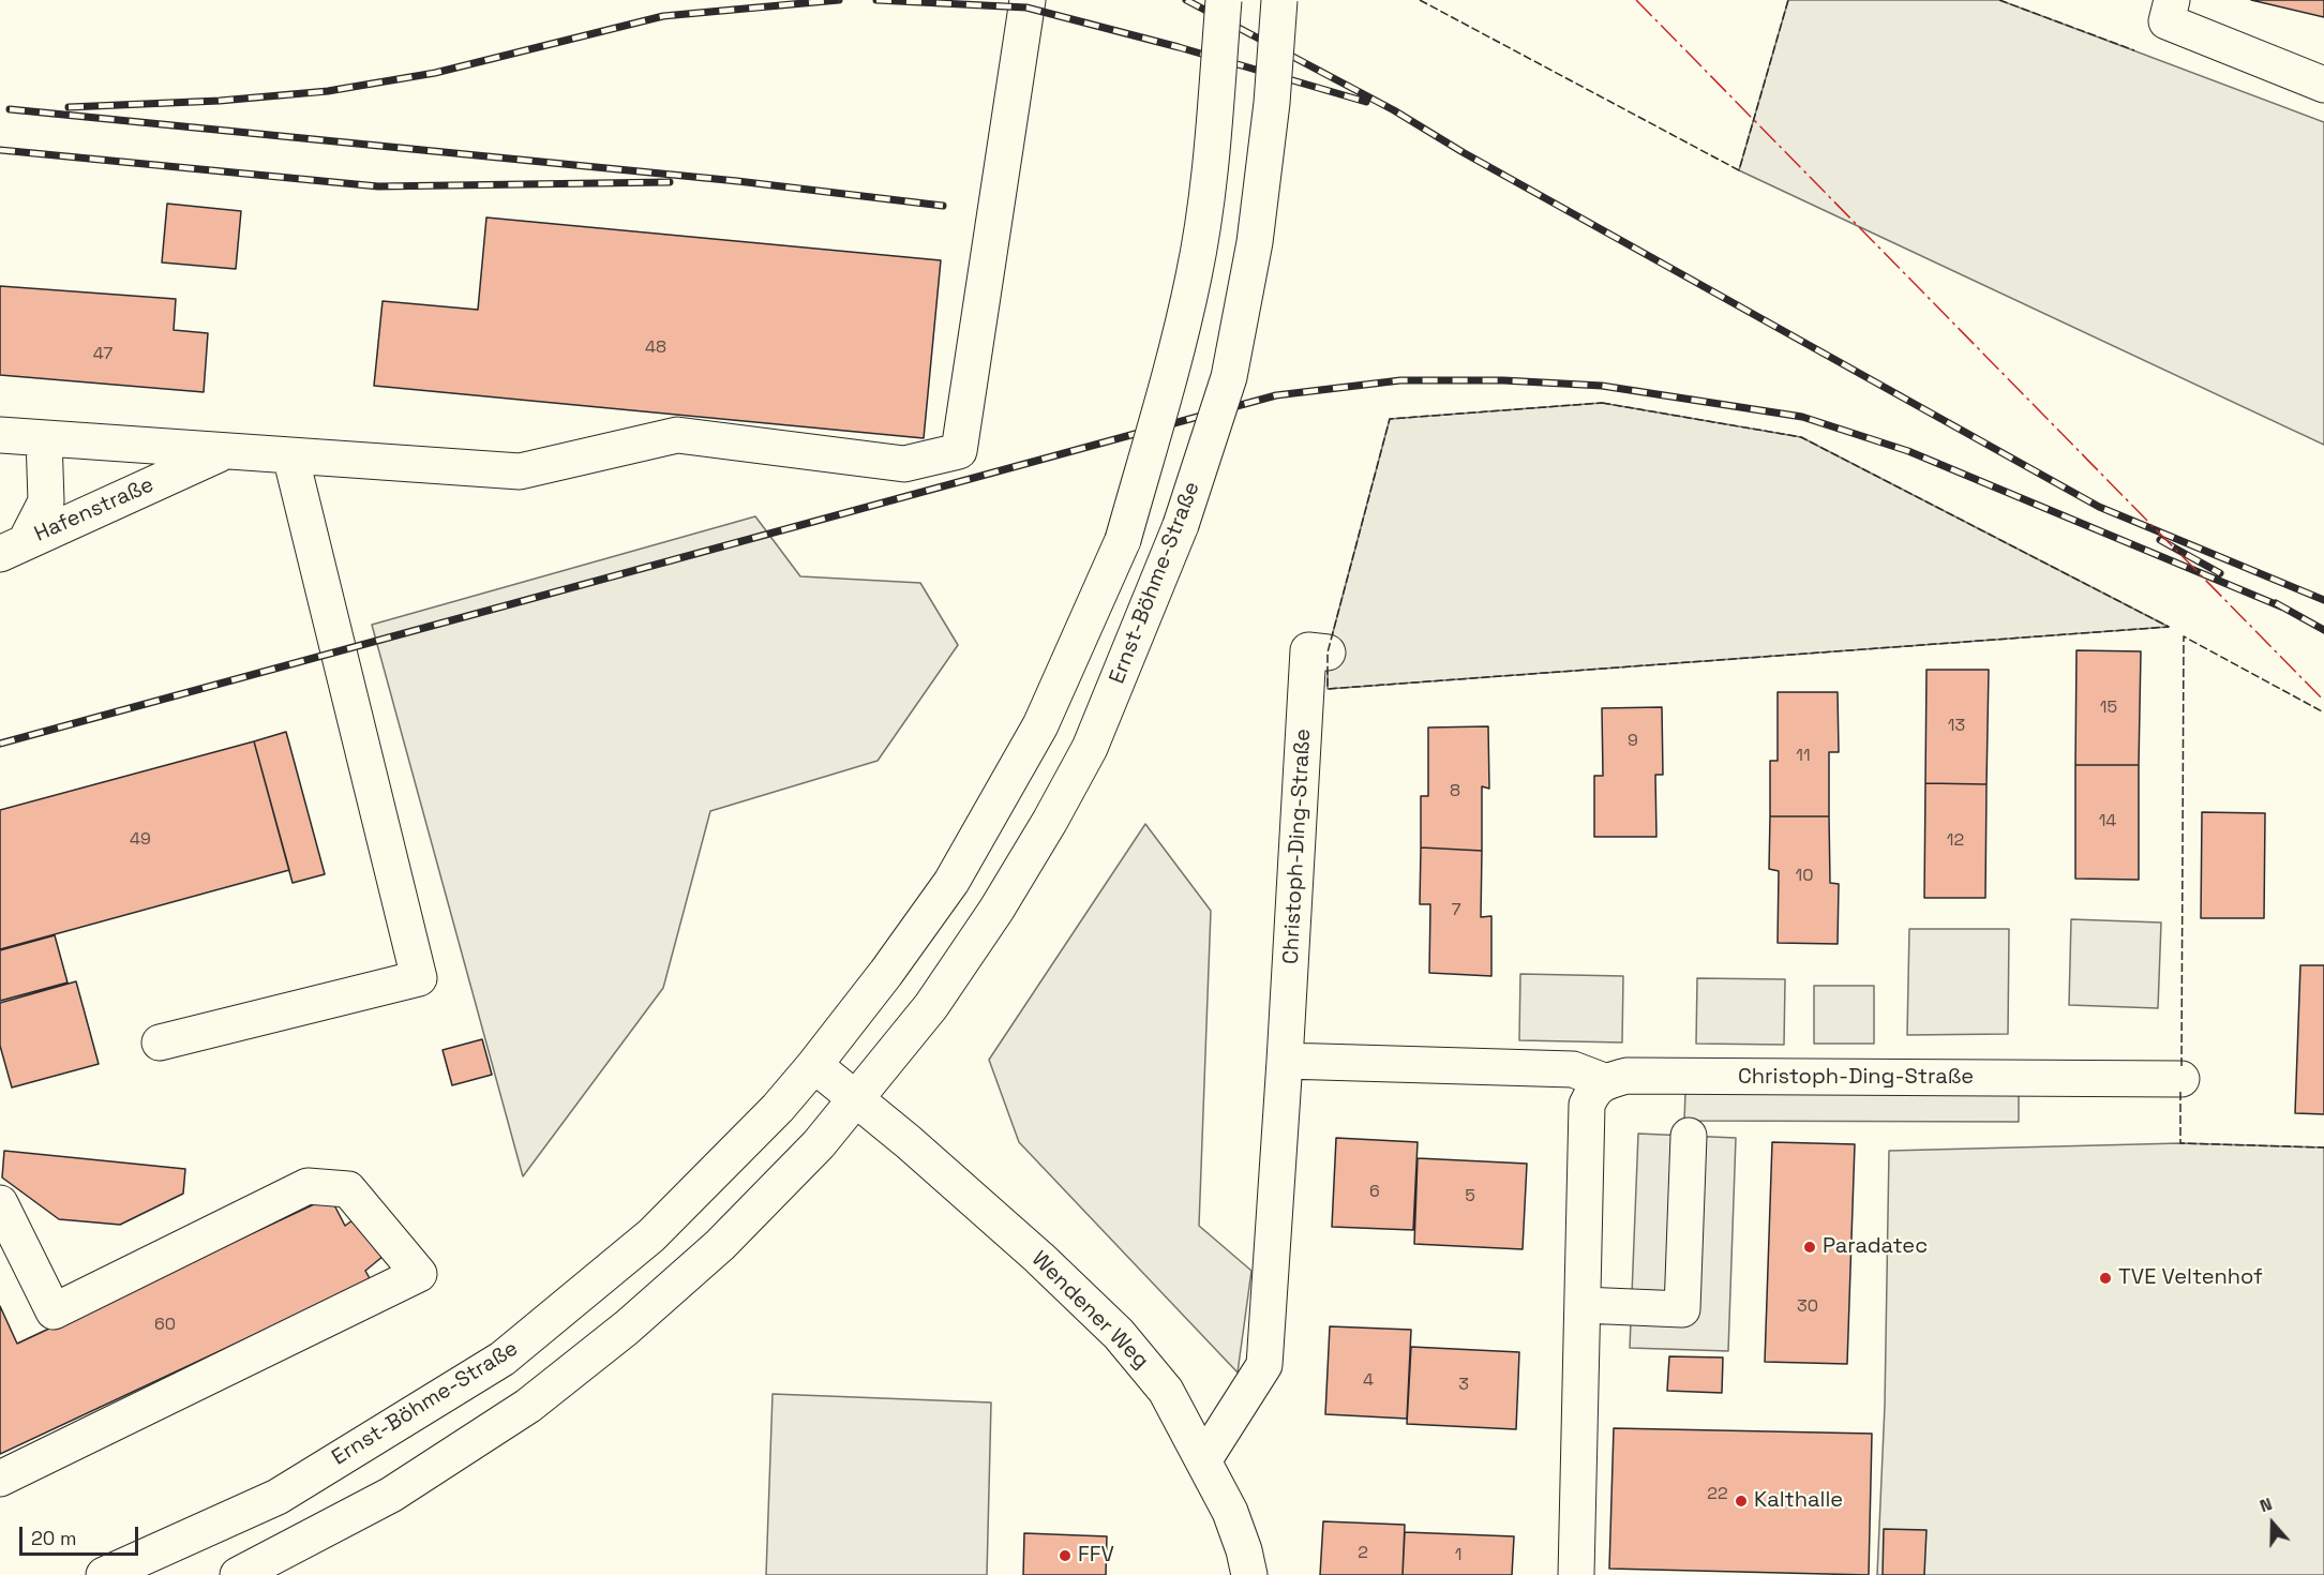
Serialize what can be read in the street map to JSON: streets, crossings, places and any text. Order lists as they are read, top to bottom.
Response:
{
  "streets": {
    "street": [
      "Hafenstraße",
      "Ernst-Böhme-Straße",
      "Christoph-Ding-Straße",
      "Wendener Weg"
    ]
  },
  "crossings": [
    ["Ernst-Böhme-Straße", "Wendener Weg"],
    ["Christoph-Ding-Straße", "Wendener Weg"]
  ],
  "places": [
    "Paradatec",
    "TVE Veltenhof",
    "Kalthalle",
    "FFV"
  ],
  "house_numbers": [
    "48",
    "47",
    "15",
    "13",
    "9",
    "11",
    "8",
    "14",
    "49",
    "12",
    "10",
    "7",
    "6",
    "5",
    "30",
    "60",
    "4",
    "3",
    "22",
    "2",
    "1"
  ],
  "scale_bar": "20 m",
  "north": "top"
}
